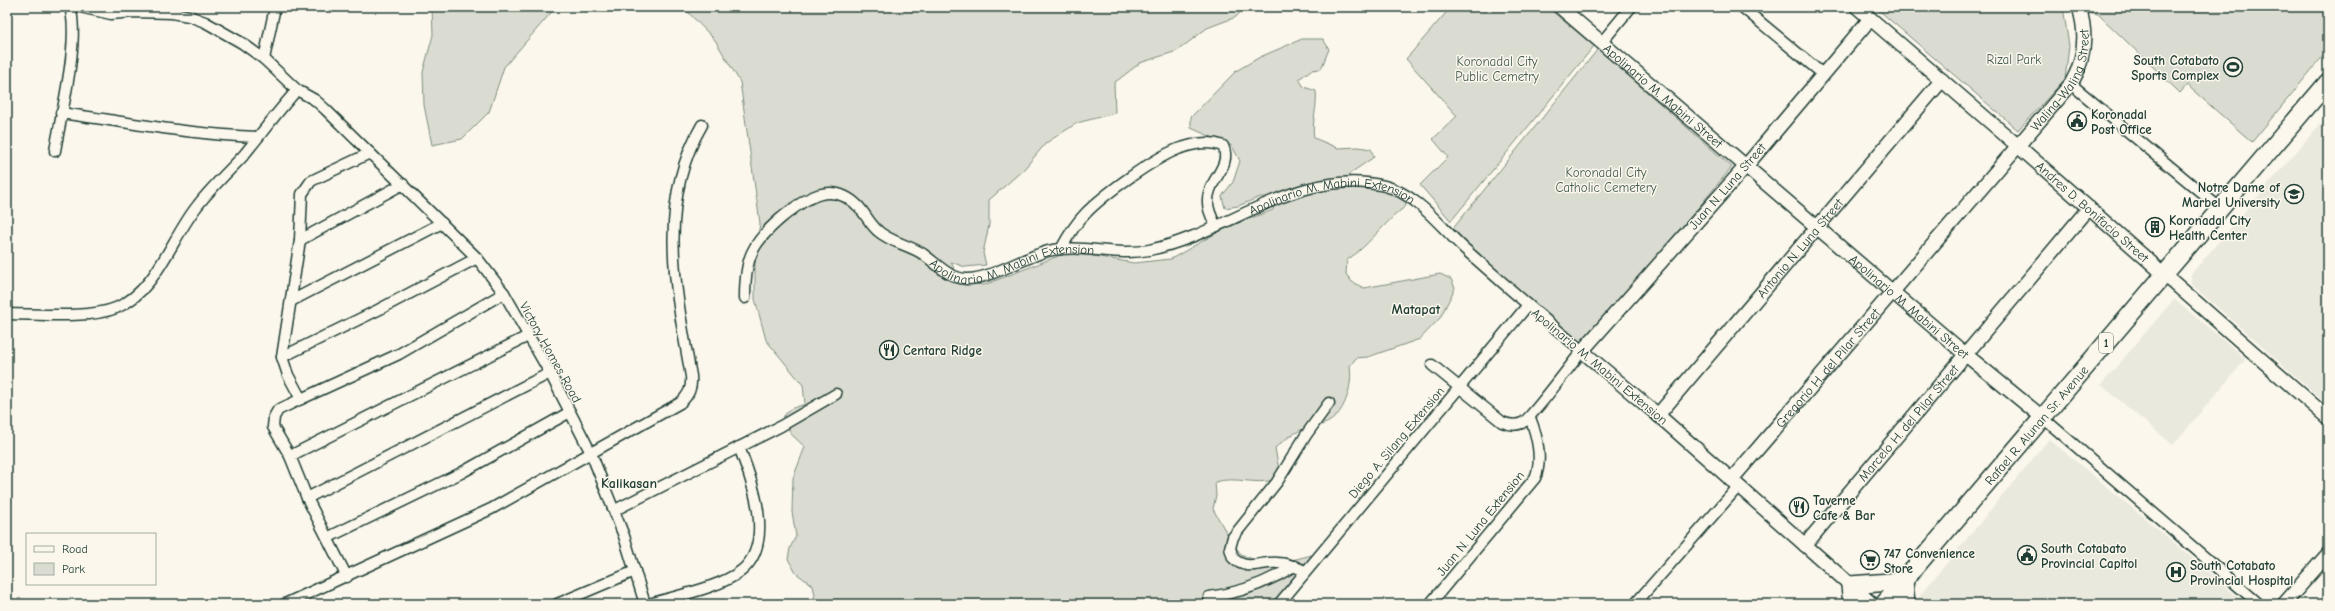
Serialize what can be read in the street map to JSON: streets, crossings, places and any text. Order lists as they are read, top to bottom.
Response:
{
  "streets": {
    "highway": ["1", "Rafael R. Alunan Sr. Avenue"],
    "street": [
      "Waling-Waling Street",
      "Apolinario M. Mabini Street",
      "Juan N. Luna Street",
      "Apolinario M. Mabini Extension",
      "Andres D. Bonifacio Street",
      "Antonio N. Luna Street",
      "Victory Homes Road",
      "Gregorio H. del Pilar Street",
      "Marcelo H. del Pilar Street",
      "Diego A. Silang Extension",
      "Juan N. Luna Extension"
    ]
  },
  "crossings": [
    ["Waling-Waling Street", "Andres D. Bonifacio Street"],
    ["Waling-Waling Street", "Gregorio H. del Pilar Street"],
    ["Apolinario M. Mabini Street", "Juan N. Luna Street"],
    ["Apolinario M. Mabini Street", "Antonio N. Luna Street"],
    ["Apolinario M. Mabini Street", "Gregorio H. del Pilar Street"],
    ["Apolinario M. Mabini Street", "Marcelo H. del Pilar Street"],
    ["Apolinario M. Mabini Street", "Rafael R. Alunan Sr. Avenue"],
    ["Juan N. Luna Street", "Apolinario M. Mabini Extension"],
    ["Juan N. Luna Street", "Andres D. Bonifacio Street"],
    ["Apolinario M. Mabini Extension", "Antonio N. Luna Street"],
    ["Apolinario M. Mabini Extension", "Gregorio H. del Pilar Street"],
    ["Apolinario M. Mabini Extension", "Marcelo H. del Pilar Street"],
    ["Apolinario M. Mabini Extension", "Diego A. Silang Extension"],
    ["Andres D. Bonifacio Street", "Antonio N. Luna Street"],
    ["Andres D. Bonifacio Street", "Gregorio H. del Pilar Street"],
    ["Andres D. Bonifacio Street", "Marcelo H. del Pilar Street"],
    ["Andres D. Bonifacio Street", "Rafael R. Alunan Sr. Avenue"]
  ],
  "districts": ["Matapat", "Kalikasan"],
  "parks": ["Rizal Park", "Koronadal City Public Cemetry", "Koronadal City Catholic Cemetery"],
  "places": {
    "sports": ["South Cotabato Sports Complex"],
    "public building": ["Koronadal Post Office", "South Cotabato Provincial Capitol"],
    "school or university": ["Notre Dame of Marbel University"],
    "building": ["Koronadal City Health Center"],
    "restaurant": ["Centara Ridge", "Taverne Cafe & Bar"],
    "supermarket": ["747 Convenience Store"],
    "hospital": ["South Cotabato Provincial Hospital"]
  },
  "legend": ["Road", "Park"]
}
